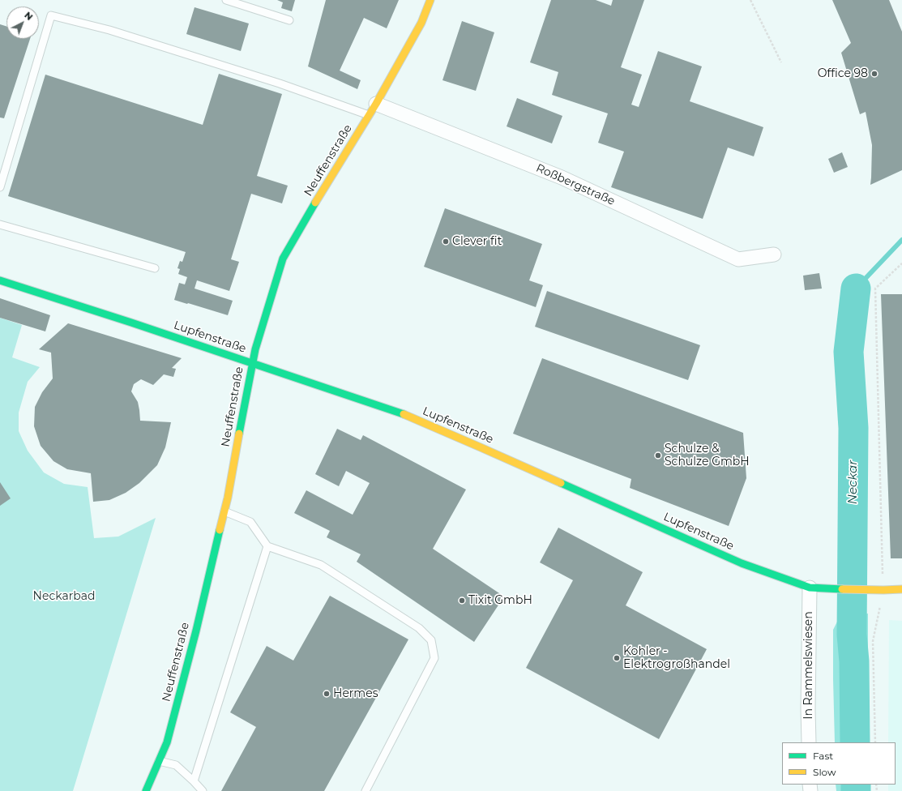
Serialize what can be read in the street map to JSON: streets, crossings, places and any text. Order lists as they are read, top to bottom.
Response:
{
  "streets": {
    "street": [
      "Neuffenstraße",
      "Roßbergstraße",
      "Lupfenstraße",
      "In Rammelswiesen"
    ]
  },
  "crossings": [
    ["Neuffenstraße", "Roßbergstraße"],
    ["Neuffenstraße", "Lupfenstraße"],
    ["Lupfenstraße", "In Rammelswiesen"]
  ],
  "water": ["Neckar"],
  "parks": ["Neckarbad"],
  "places": [
    "Office 98",
    "Clever fit",
    "Schulze & Schulze GmbH",
    "Tixit GmbH",
    "Kohler - Elektrogroßhandel",
    "Hermes"
  ],
  "legend": ["Fast", "Slow"],
  "north": "top right"
}
